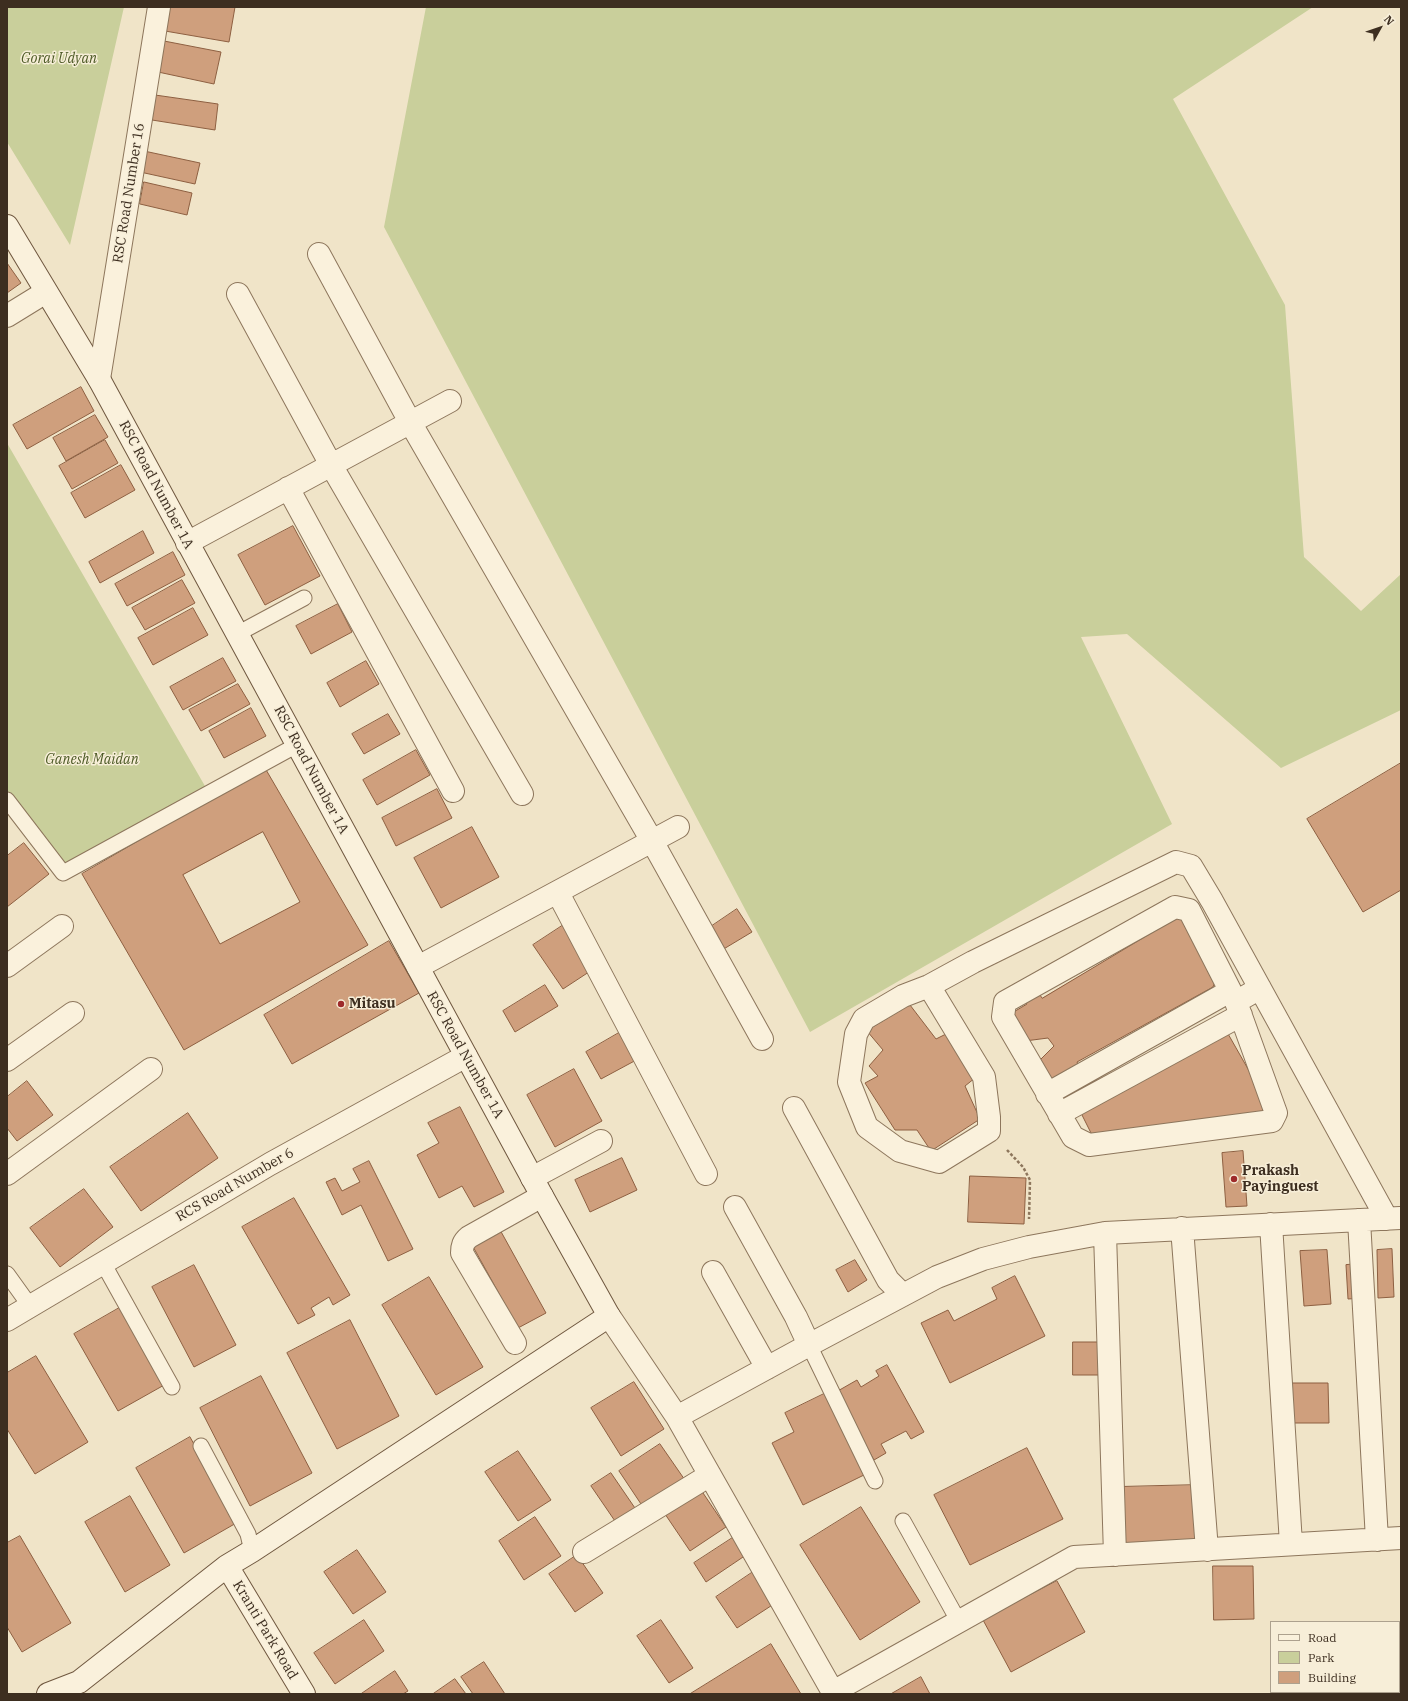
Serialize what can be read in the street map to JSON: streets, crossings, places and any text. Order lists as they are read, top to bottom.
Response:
{
  "streets": {
    "street": [
      "RSC Road Number 16",
      "RSC Road Number 1A",
      "RCS Road Number 6",
      "Kranti Park Road"
    ]
  },
  "crossings": [
    ["RSC Road Number 16", "RSC Road Number 1A"],
    ["RSC Road Number 1A", "RCS Road Number 6"]
  ],
  "parks": ["Gorai Udyan", "Ganesh Maidan"],
  "places": ["Mitasu", "Prakash Payinguest"],
  "legend": ["Road", "Park", "Building"],
  "north": "top right"
}
